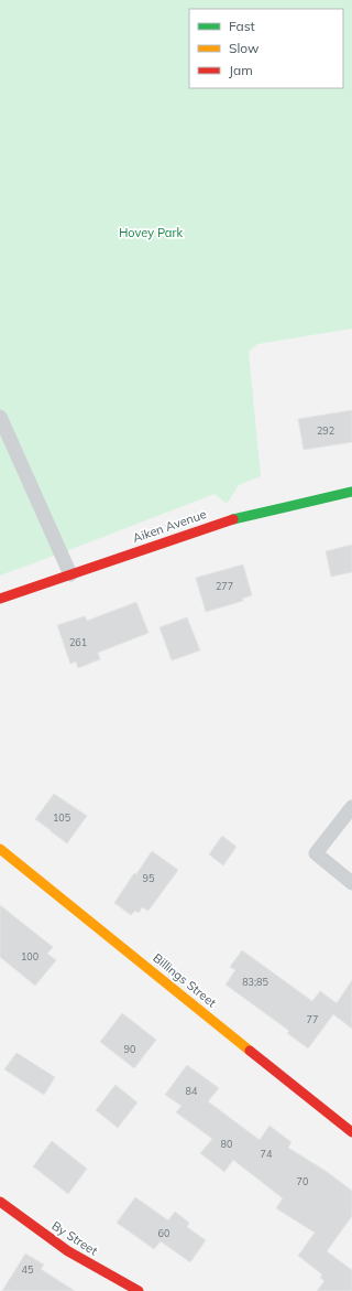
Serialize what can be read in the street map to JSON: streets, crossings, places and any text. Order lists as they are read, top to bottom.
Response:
{
  "streets": {
    "street": ["Aiken Avenue", "Billings Street", "By Street"]
  },
  "parks": ["Hovey Park"],
  "house_numbers": [
    "292",
    "277",
    "261",
    "105",
    "95",
    "100",
    "83;85",
    "77",
    "90",
    "84",
    "80",
    "74",
    "70",
    "60",
    "45"
  ],
  "legend": ["Fast", "Slow", "Jam"]
}
